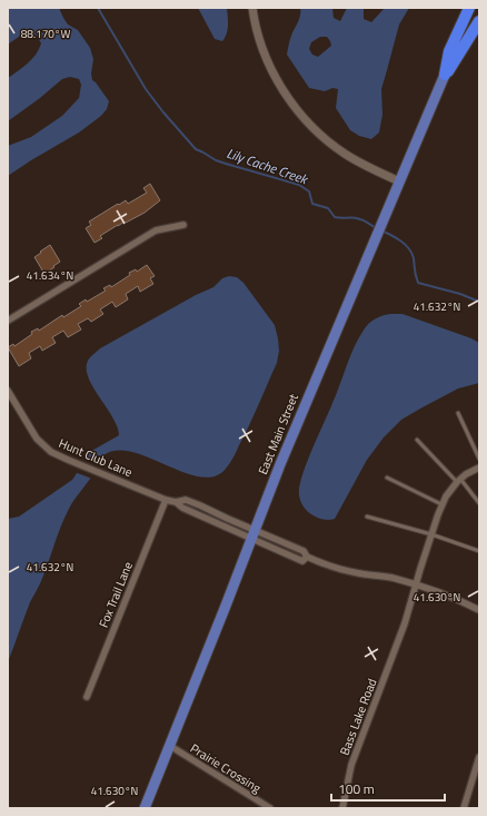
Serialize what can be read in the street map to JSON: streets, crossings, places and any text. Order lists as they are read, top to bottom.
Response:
{
  "streets": {
    "main road": ["East Main Street"],
    "street": [
      "Hunt Club Lane",
      "Fox Trail Lane",
      "Bass Lake Road",
      "Prairie Crossing"
    ]
  },
  "crossings": [
    ["East Main Street", "Hunt Club Lane"],
    ["East Main Street", "Prairie Crossing"],
    ["Hunt Club Lane", "Fox Trail Lane"],
    ["Hunt Club Lane", "Bass Lake Road"]
  ],
  "water": ["Lily Cache Creek"],
  "scale_bar": "100 m",
  "coordinates": [
    "88.170°W",
    "41.634°N",
    "41.632°N",
    "41.630°N"
  ]
}
